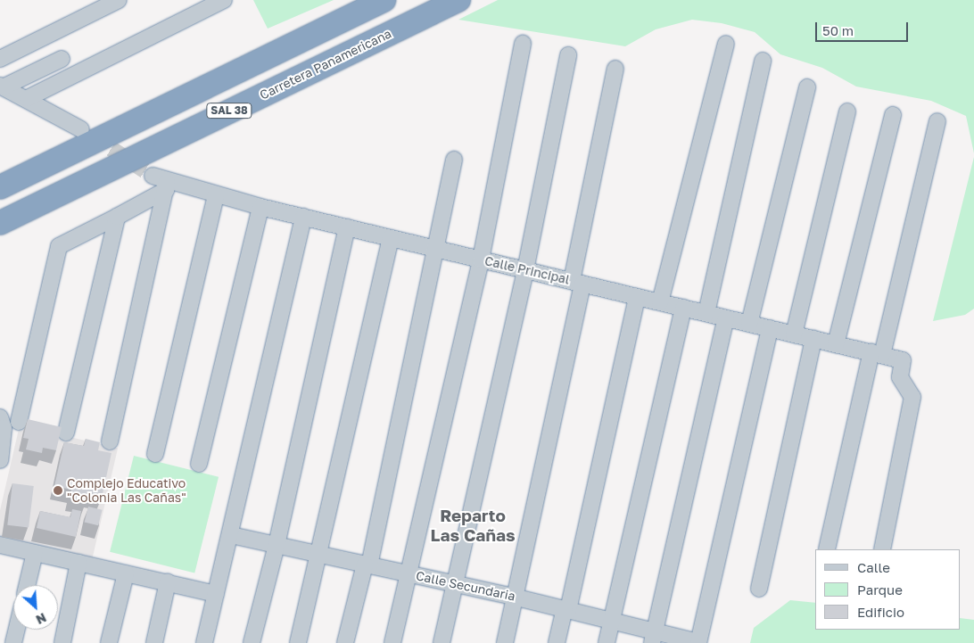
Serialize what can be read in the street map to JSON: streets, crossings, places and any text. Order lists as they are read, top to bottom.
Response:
{
  "streets": {
    "highway": ["Carretera Panamericana", "SAL 38"],
    "street": ["Calle Principal", "Calle Secundaria"]
  },
  "districts": ["Reparto Las Cañas"],
  "places": ["Complejo Educativo \"Colonia Las Cañas\""],
  "legend": ["Calle", "Parque", "Edificio"],
  "scale_bar": "50 m",
  "north": "bottom right"
}
